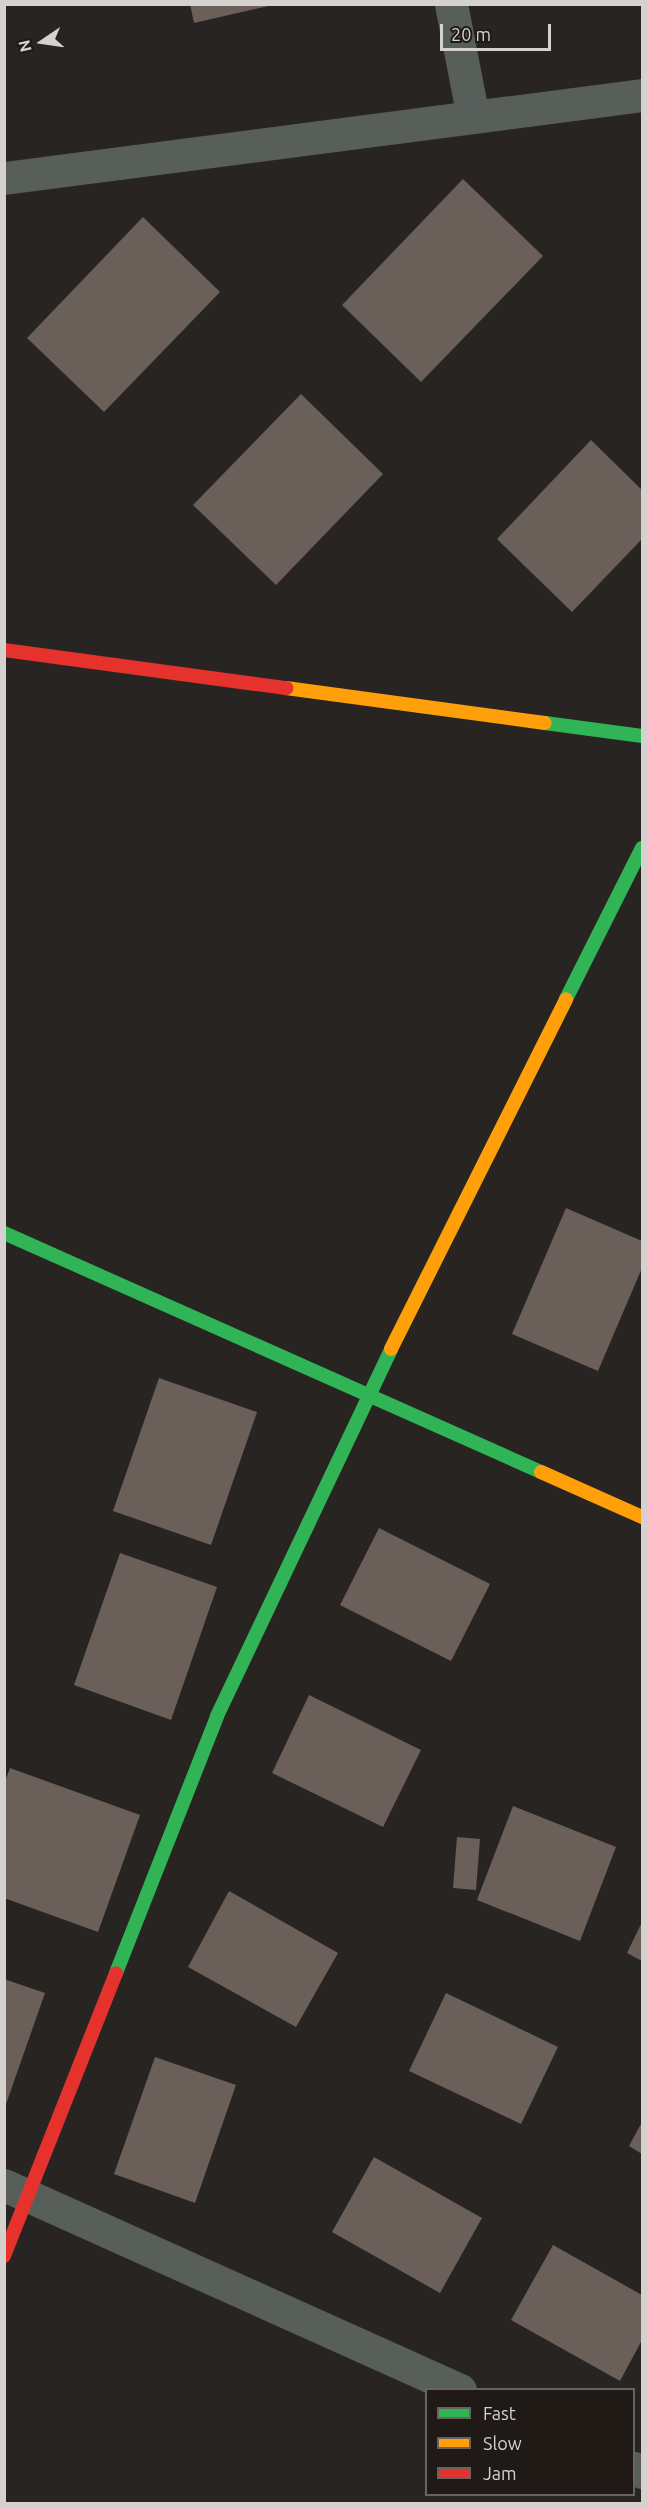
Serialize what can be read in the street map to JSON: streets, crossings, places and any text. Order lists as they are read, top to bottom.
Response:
{
  "legend": ["Fast", "Slow", "Jam"],
  "scale_bar": "20 m",
  "north": "left"
}
